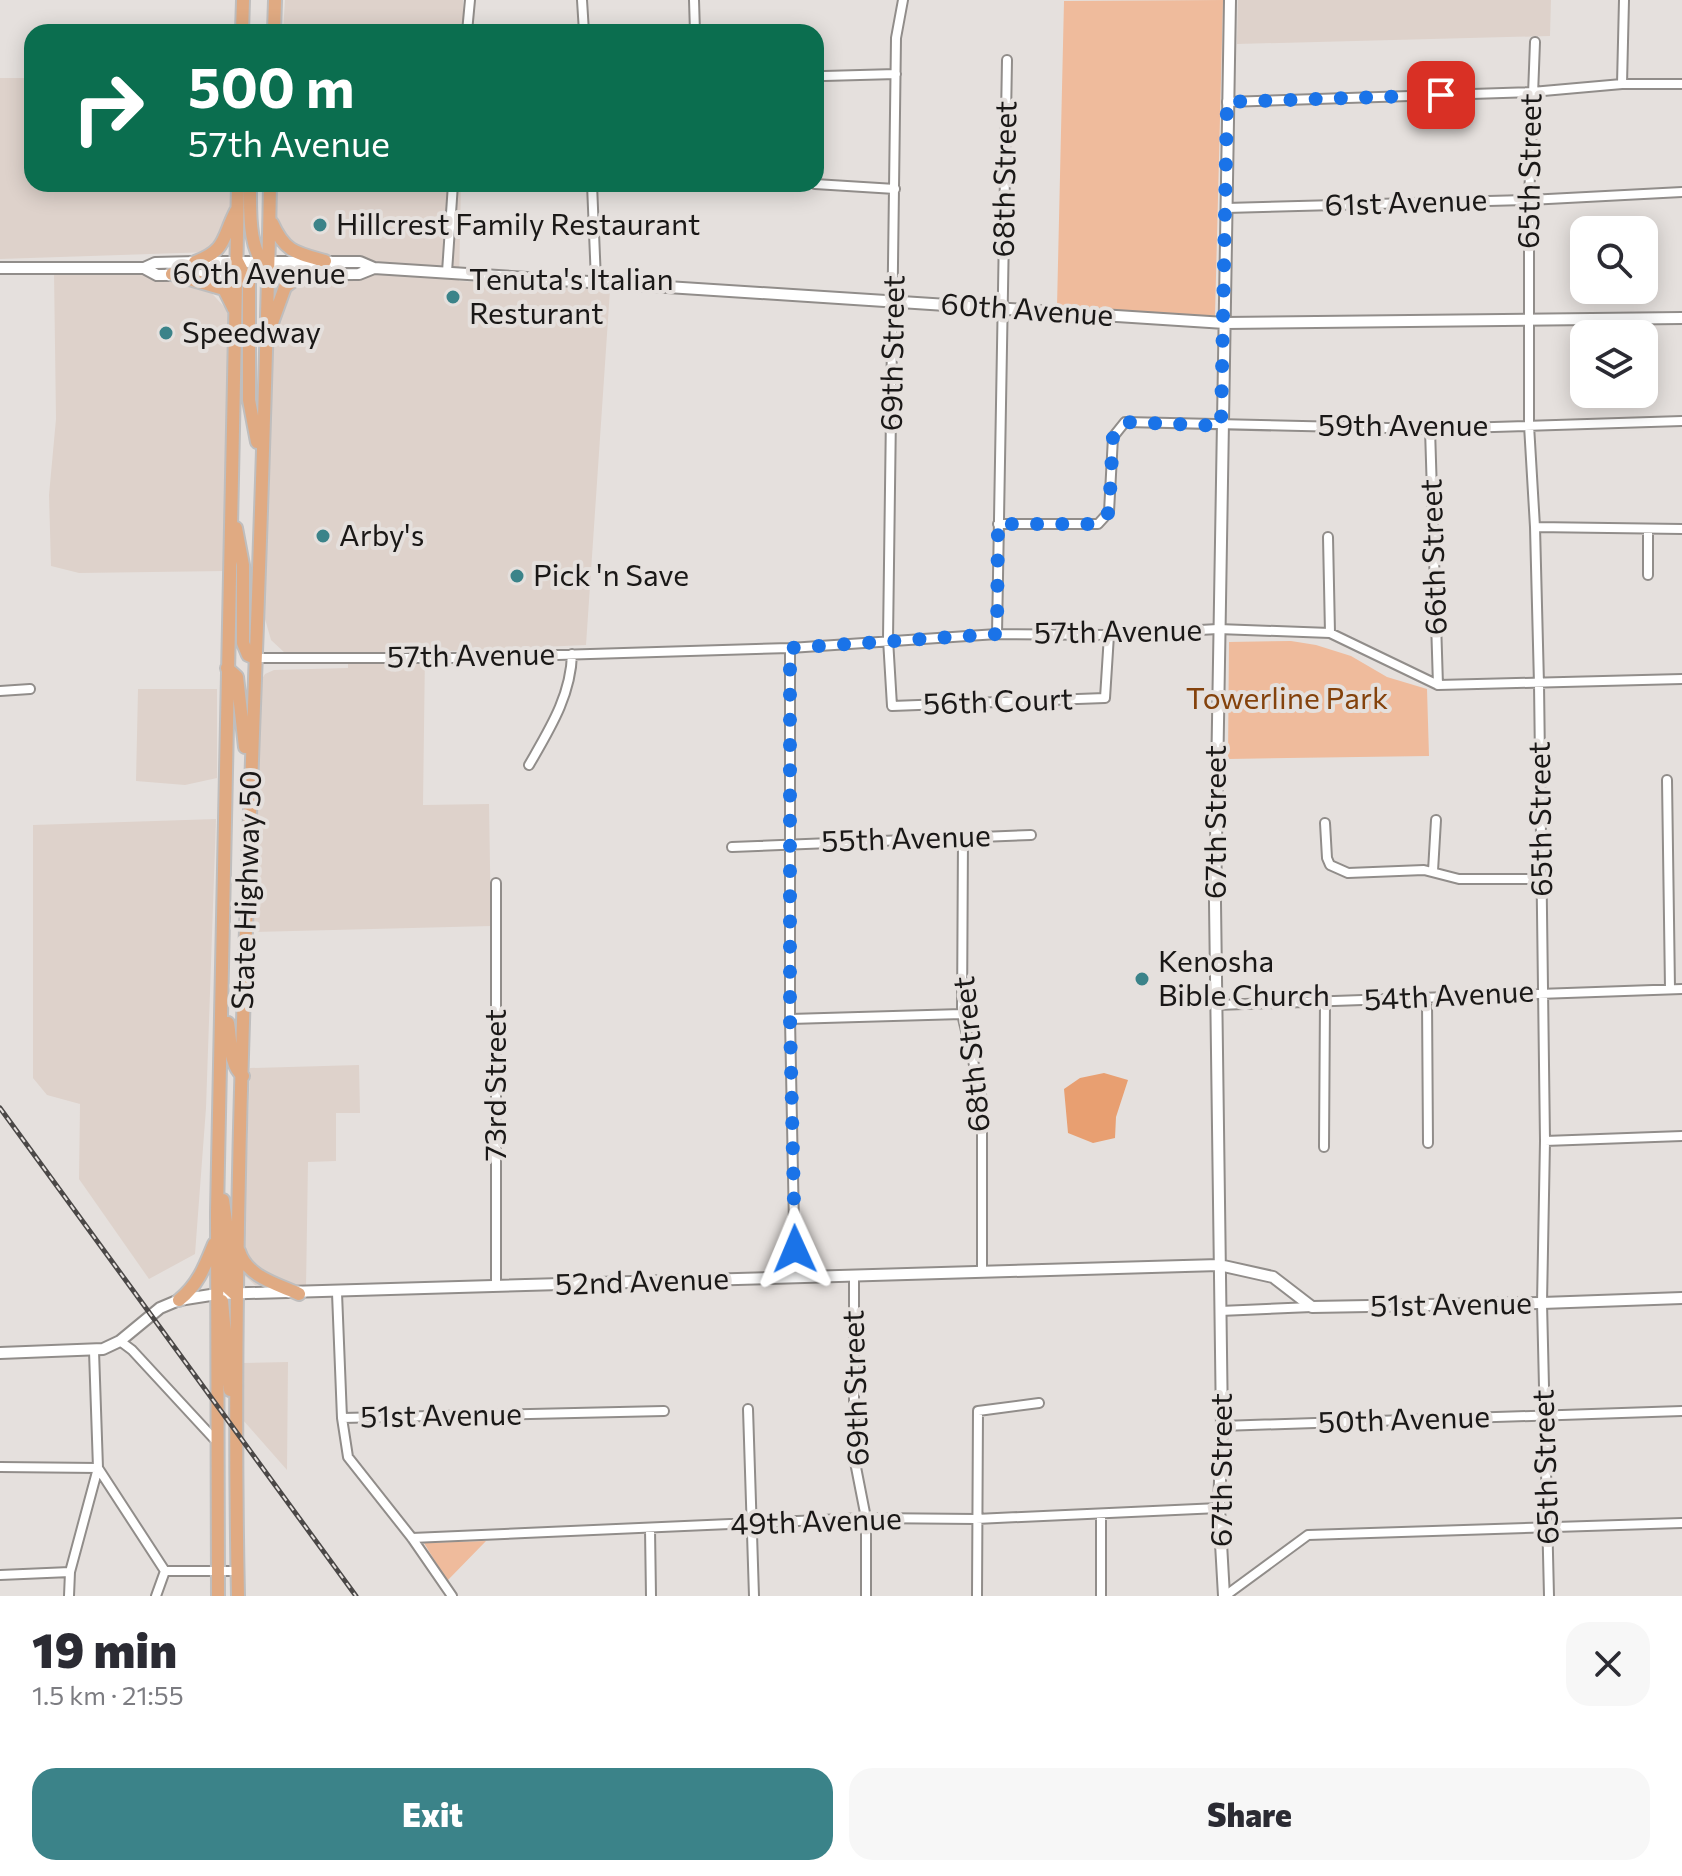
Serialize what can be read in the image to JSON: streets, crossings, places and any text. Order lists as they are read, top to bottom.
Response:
{
  "streets": {
    "main road": ["State Highway 50"],
    "street": [
      "65th Street",
      "68th Street",
      "61st Avenue",
      "60th Avenue",
      "69th Street",
      "59th Avenue",
      "66th Street",
      "57th Avenue",
      "56th Court",
      "67th Street",
      "55th Avenue",
      "54th Avenue",
      "73rd Street",
      "52nd Avenue",
      "51st Avenue",
      "50th Avenue",
      "49th Avenue"
    ]
  },
  "crossings": [
    ["65th Street", "61st Avenue"],
    ["65th Street", "60th Avenue"],
    ["65th Street", "59th Avenue"],
    ["65th Street", "57th Avenue"],
    ["65th Street", "54th Avenue"],
    ["65th Street", "51st Avenue"],
    ["65th Street", "50th Avenue"],
    ["68th Street", "60th Avenue"],
    ["68th Street", "59th Avenue"],
    ["68th Street", "57th Avenue"],
    ["68th Street", "55th Avenue"],
    ["68th Street", "52nd Avenue"],
    ["61st Avenue", "67th Street"],
    ["60th Avenue", "69th Street"],
    ["60th Avenue", "67th Street"],
    ["60th Avenue", "State Highway 50"],
    ["69th Street", "57th Avenue"],
    ["69th Street", "56th Court"],
    ["69th Street", "52nd Avenue"],
    ["69th Street", "49th Avenue"],
    ["59th Avenue", "66th Street"],
    ["59th Avenue", "67th Street"],
    ["66th Street", "57th Avenue"],
    ["57th Avenue", "56th Court"],
    ["57th Avenue", "67th Street"],
    ["57th Avenue", "State Highway 50"],
    ["67th Street", "54th Avenue"],
    ["67th Street", "52nd Avenue"],
    ["67th Street", "51st Avenue"],
    ["67th Street", "50th Avenue"],
    ["67th Street", "49th Avenue"],
    ["State Highway 50", "52nd Avenue"],
    ["73rd Street", "52nd Avenue"],
    ["52nd Avenue", "51st Avenue"]
  ],
  "parks": ["Towerline Park"],
  "places": [
    "Hillcrest Family Restaurant",
    "Tenuta's Italian Resturant",
    "Speedway",
    "Arby's",
    "Pick 'n Save",
    "Kenosha Bible Church"
  ],
  "page": {
    "turn": ["500 m", "57th Avenue"],
    "heading": ["19 min", "1.5 km · 21:55"],
    "buttons": ["Exit", "Share"]
  }
}
